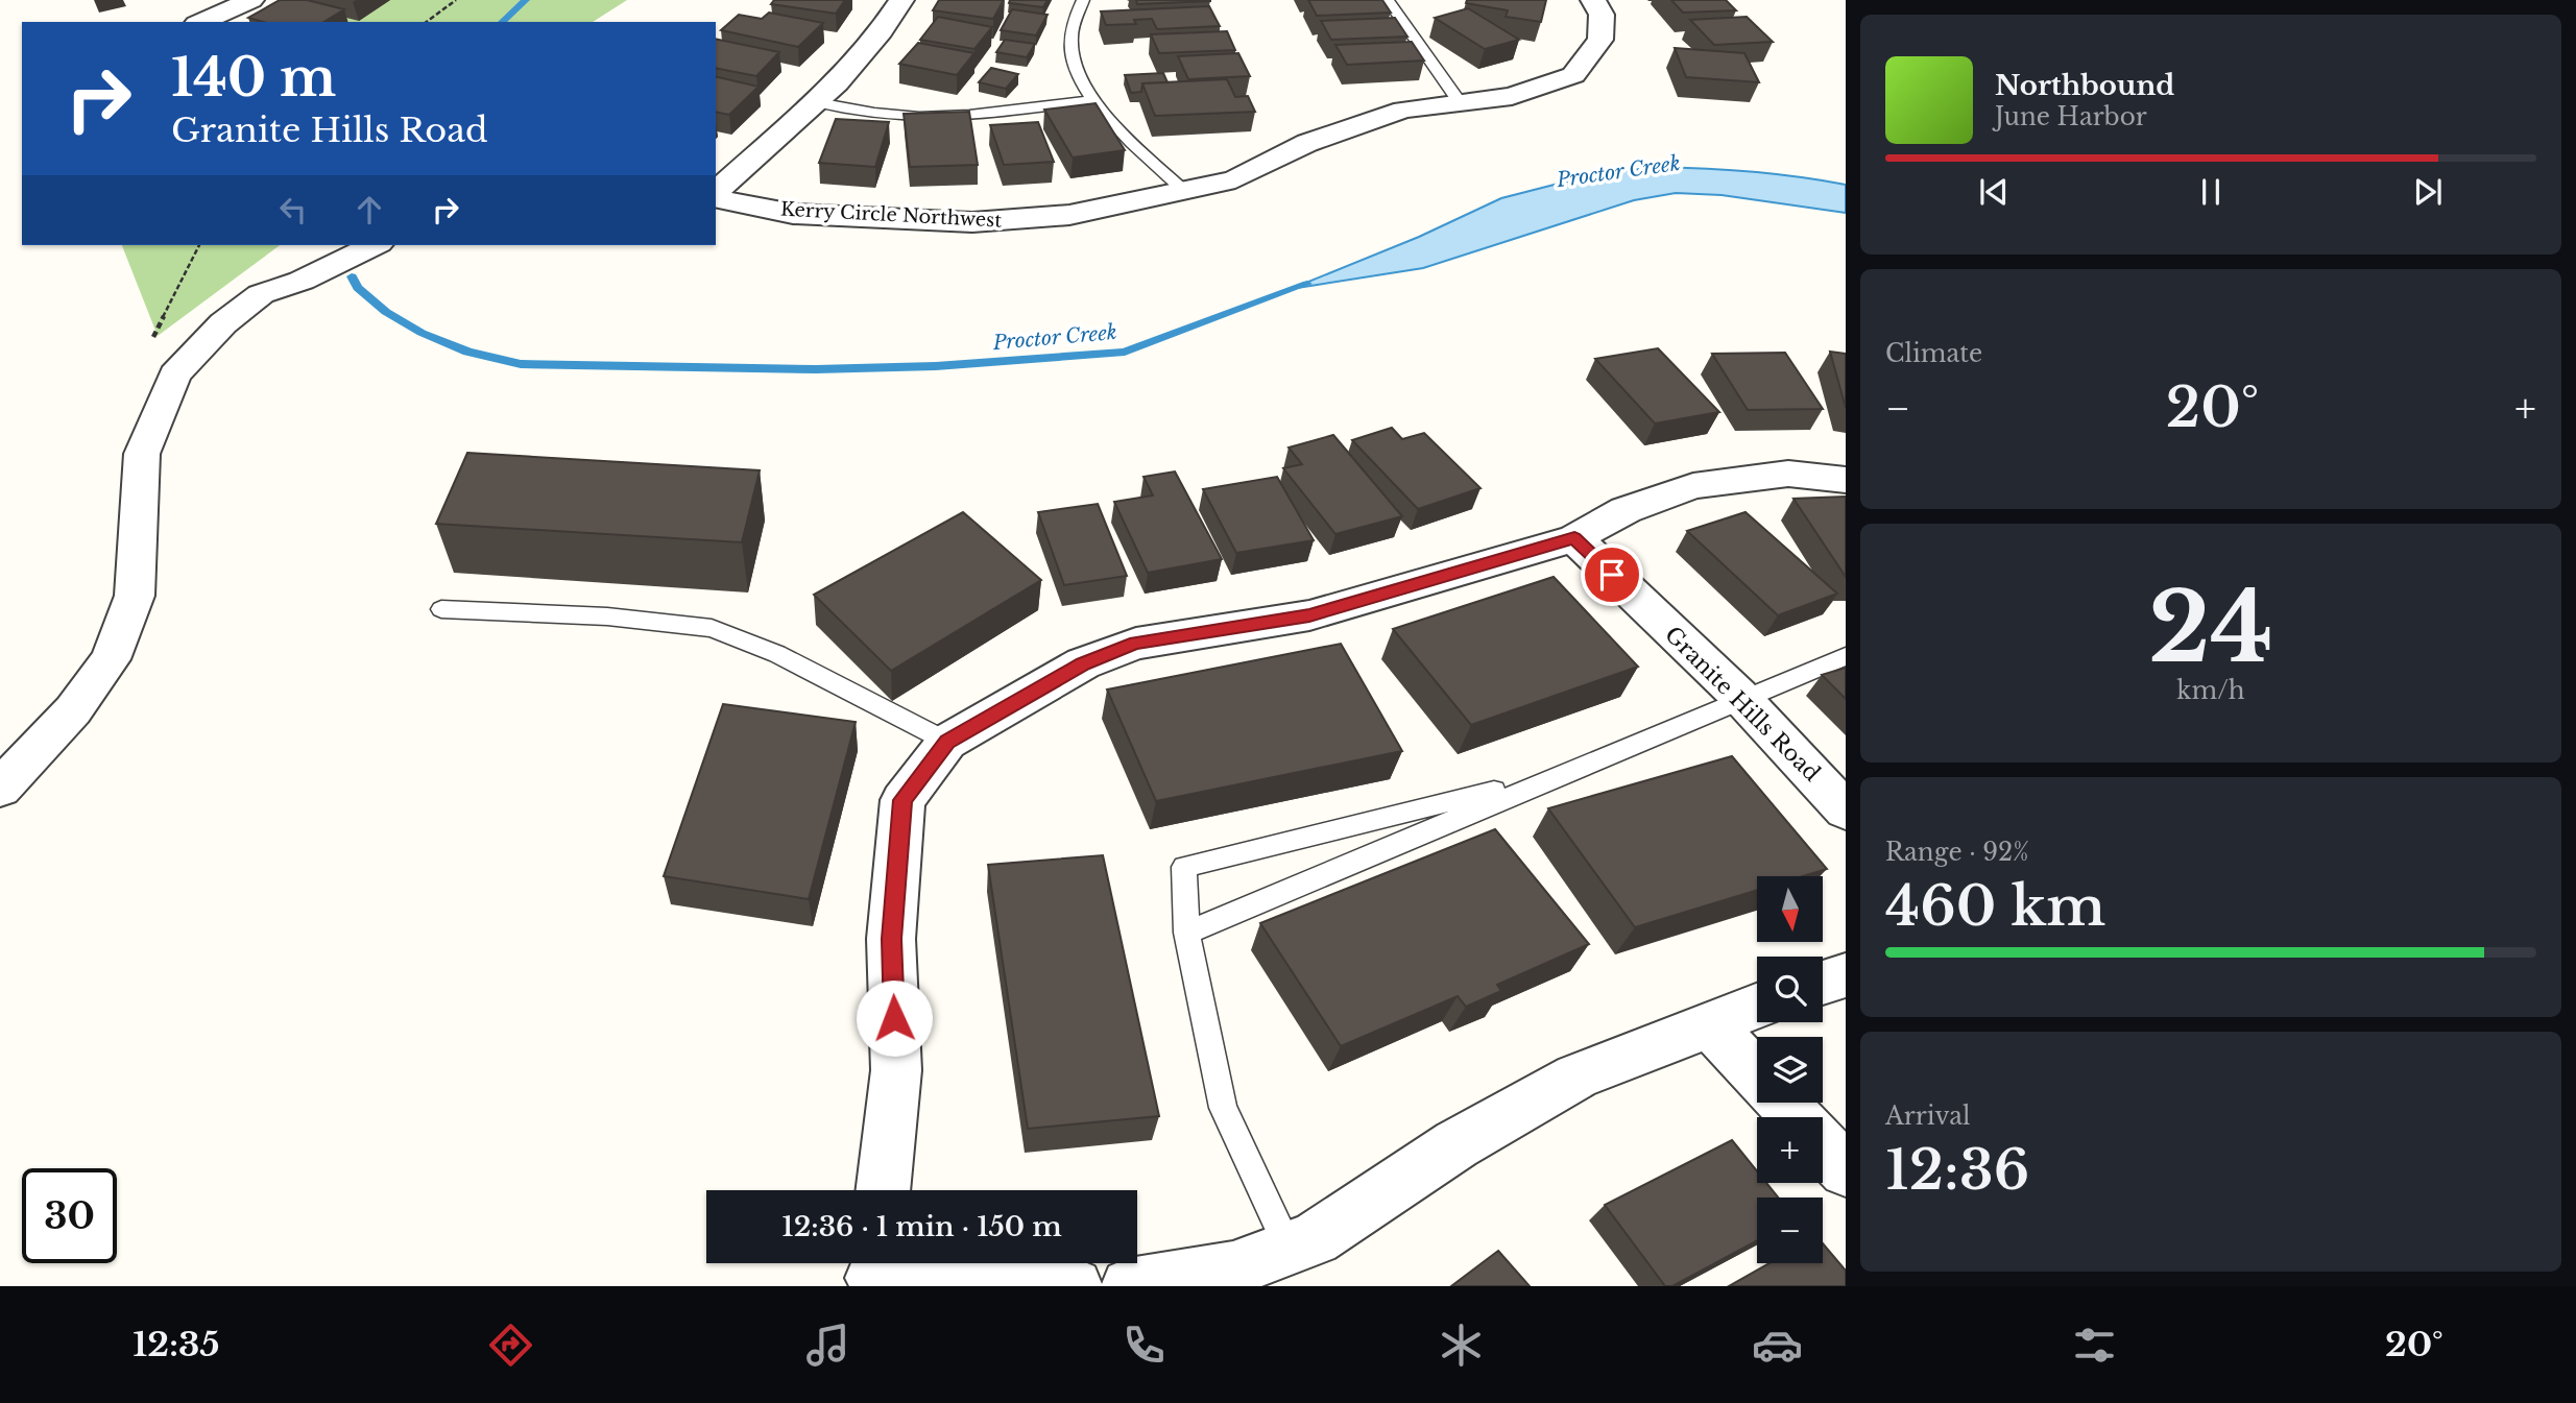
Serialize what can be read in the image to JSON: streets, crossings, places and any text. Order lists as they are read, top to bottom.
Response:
{
  "streets": {
    "street": ["Kerry Circle Northwest", "Granite Hills Road"]
  },
  "water": ["Proctor Creek"],
  "north": "bottom",
  "page": {
    "turn": ["140 m", "Granite Hills Road"],
    "song": ["Northbound", "June Harbor"],
    "tile": [
      "Climate",
      ["24", "km/h"],
      ["Range · 92%", "460 km"],
      ["Arrival", "12:36"]
    ],
    "heat": ["−", "20°", "+"],
    "map_buttons": ["+", "−"],
    "limit": "30",
    "trip": "12:36 · 1 min · 150 m",
    "tabs": ["12:35", "20°"]
  }
}
